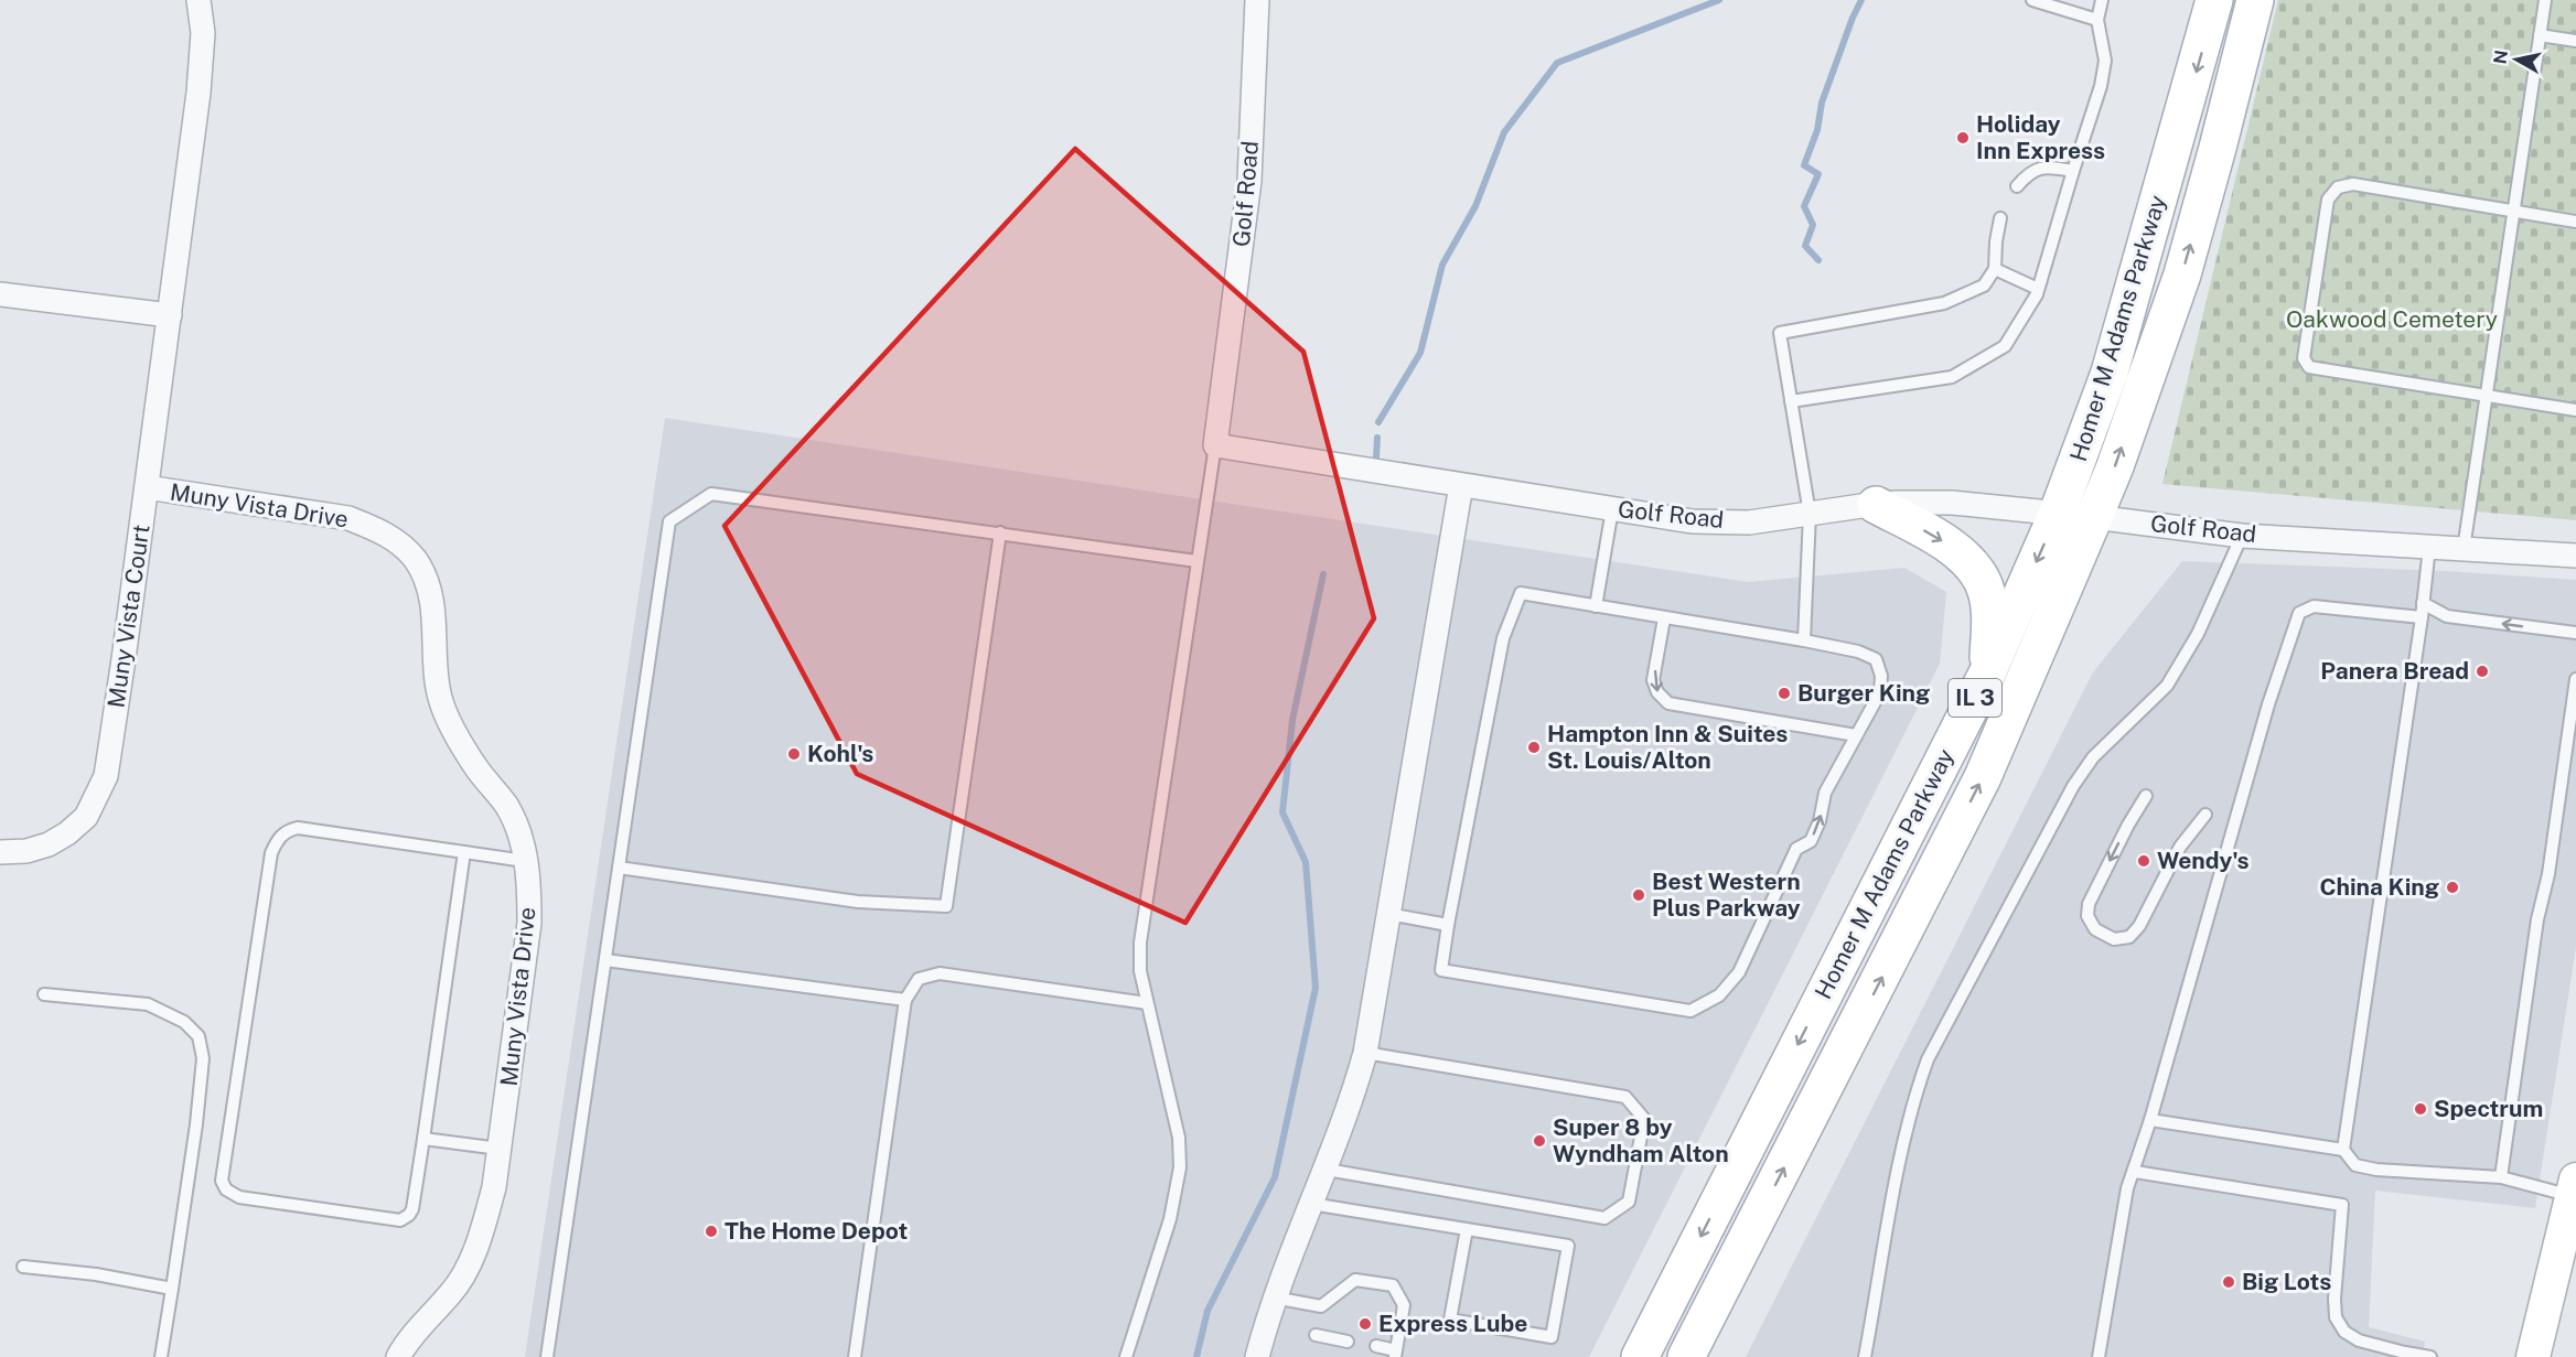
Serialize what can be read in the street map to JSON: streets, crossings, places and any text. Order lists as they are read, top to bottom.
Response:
{
  "streets": {
    "main road": ["Homer M Adams Parkway", "IL 3"],
    "street": ["Golf Road", "Muny Vista Drive", "Muny Vista Court"]
  },
  "crossings": [
    ["Golf Road", "Homer M Adams Parkway"],
    ["Muny Vista Drive", "Muny Vista Court"]
  ],
  "parks": ["Oakwood Cemetery"],
  "places": [
    "Holiday Inn Express",
    "Panera Bread",
    "Burger King",
    "Hampton Inn & Suites St. Louis/Alton",
    "Kohl's",
    "Wendy's",
    "China King",
    "Best Western Plus Parkway",
    "Spectrum",
    "Super 8 by Wyndham Alton",
    "The Home Depot",
    "Big Lots",
    "Express Lube"
  ],
  "north": "left"
}
